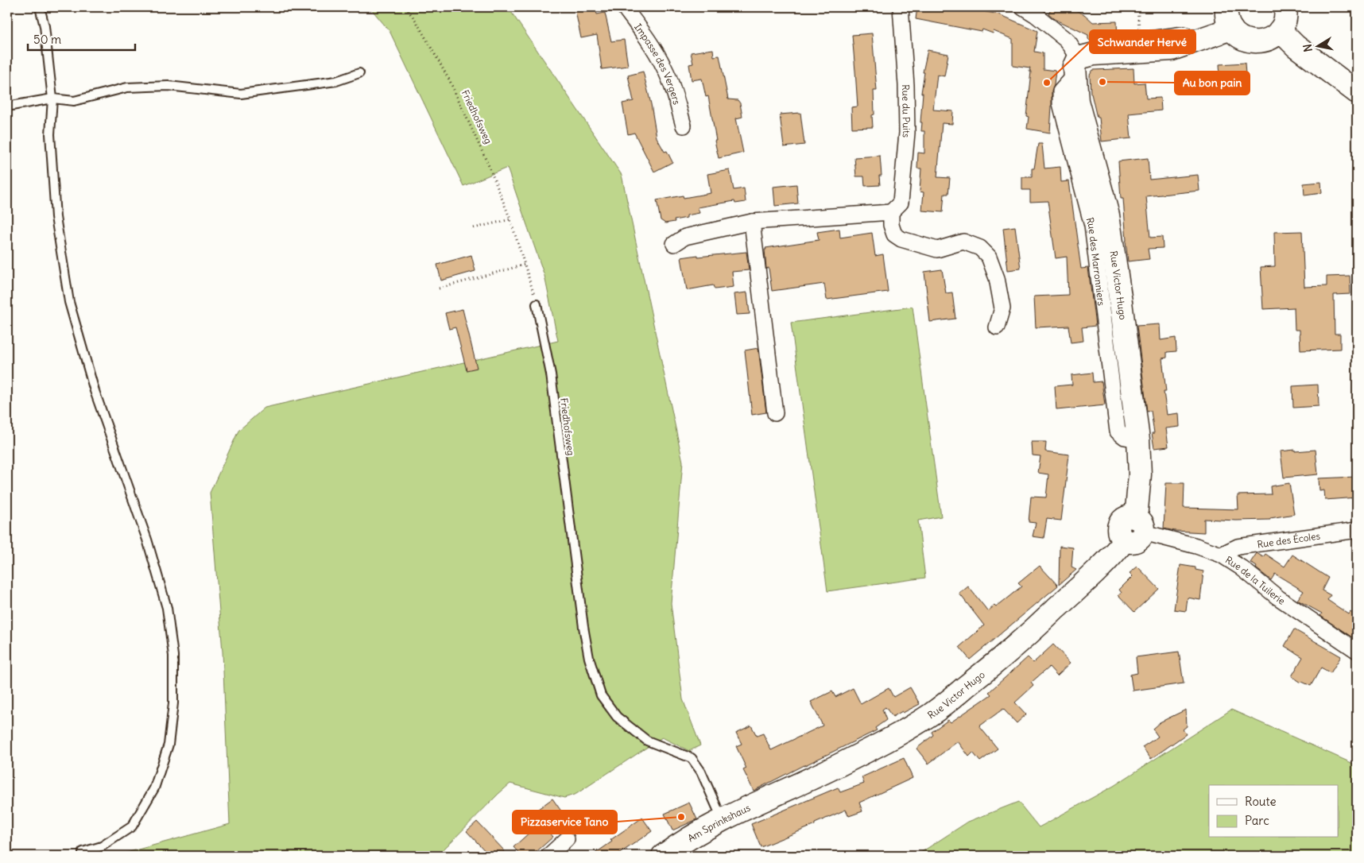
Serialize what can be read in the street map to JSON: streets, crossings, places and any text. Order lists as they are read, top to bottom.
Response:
{
  "streets": {
    "street": [
      "Impasse des Vergers",
      "Rue du Puits",
      "Rue Victor Hugo",
      "Rue des Écoles",
      "Rue de la Tuilerie",
      "Am Sprinkshaus"
    ],
    "lane": ["Friedhofsweg"]
  },
  "crossings": [
    ["Friedhofsweg", "Am Sprinkshaus"],
    ["Rue Victor Hugo", "Rue de la Tuilerie"],
    ["Rue Victor Hugo", "Am Sprinkshaus"],
    ["Rue des Écoles", "Rue de la Tuilerie"]
  ],
  "places": ["Au bon pain", "Schwander Hervé", "Pizzaservice Tano"],
  "legend": ["Route", "Parc"],
  "scale_bar": "50 m",
  "north": "left"
}
